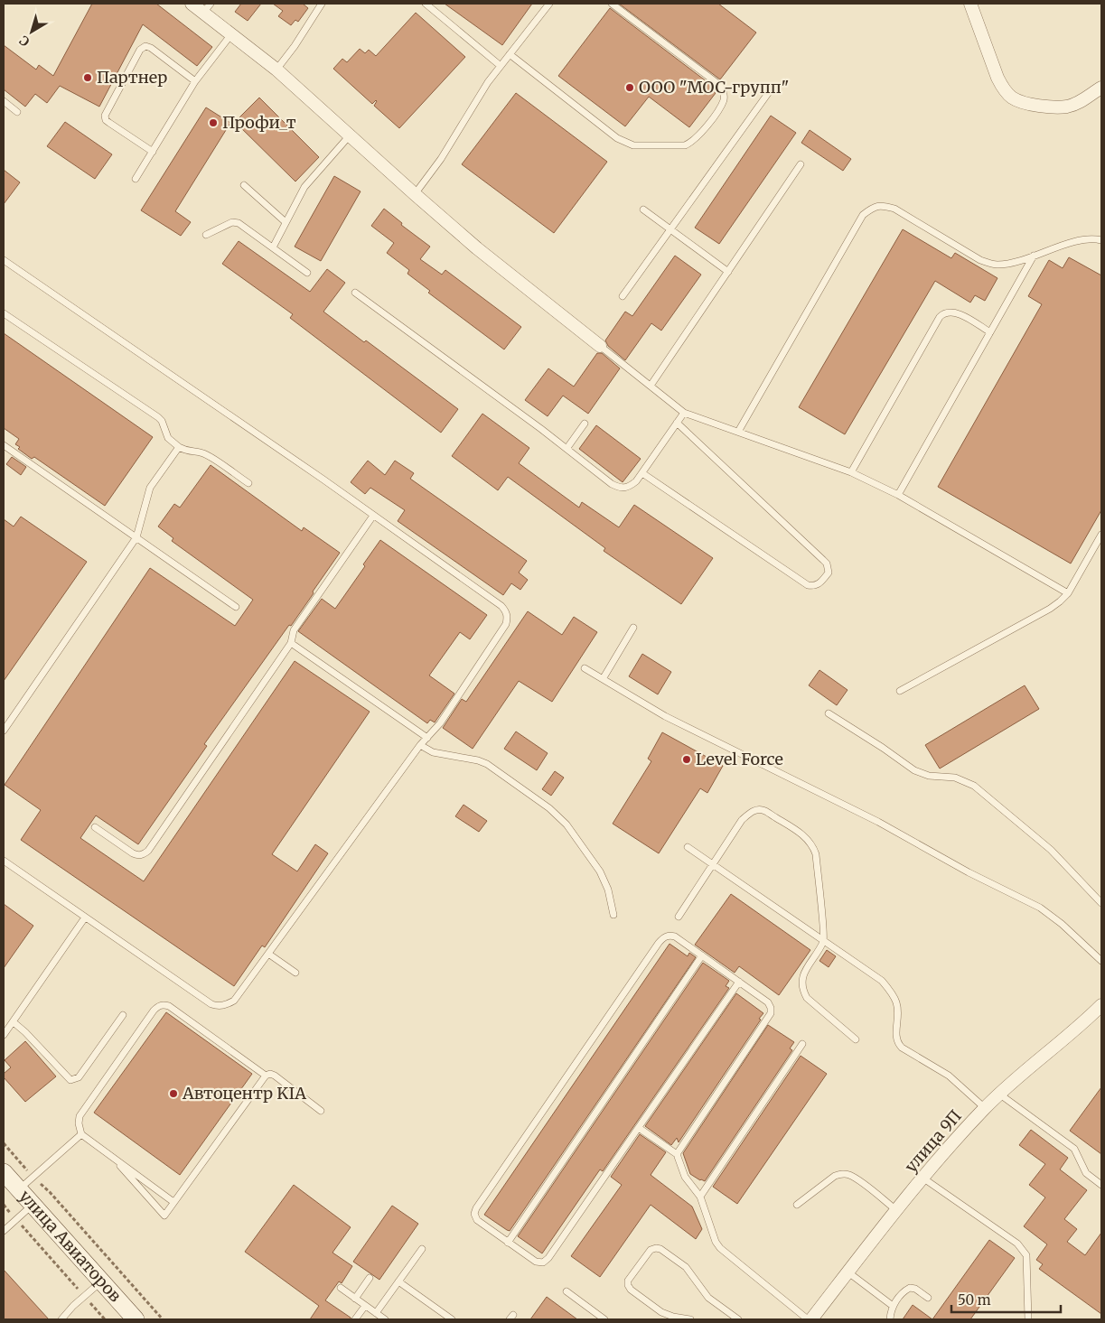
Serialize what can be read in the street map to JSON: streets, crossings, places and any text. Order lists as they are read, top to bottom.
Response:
{
  "streets": {
    "main road": ["улица Авиаторов"],
    "street": ["улица 9П"]
  },
  "places": [
    "Партнер",
    "ООО \"МОС-групп\"",
    "Профи_т",
    "Level Force",
    "Автоцентр KIA"
  ],
  "scale_bar": "50 m",
  "north": "bottom left"
}
